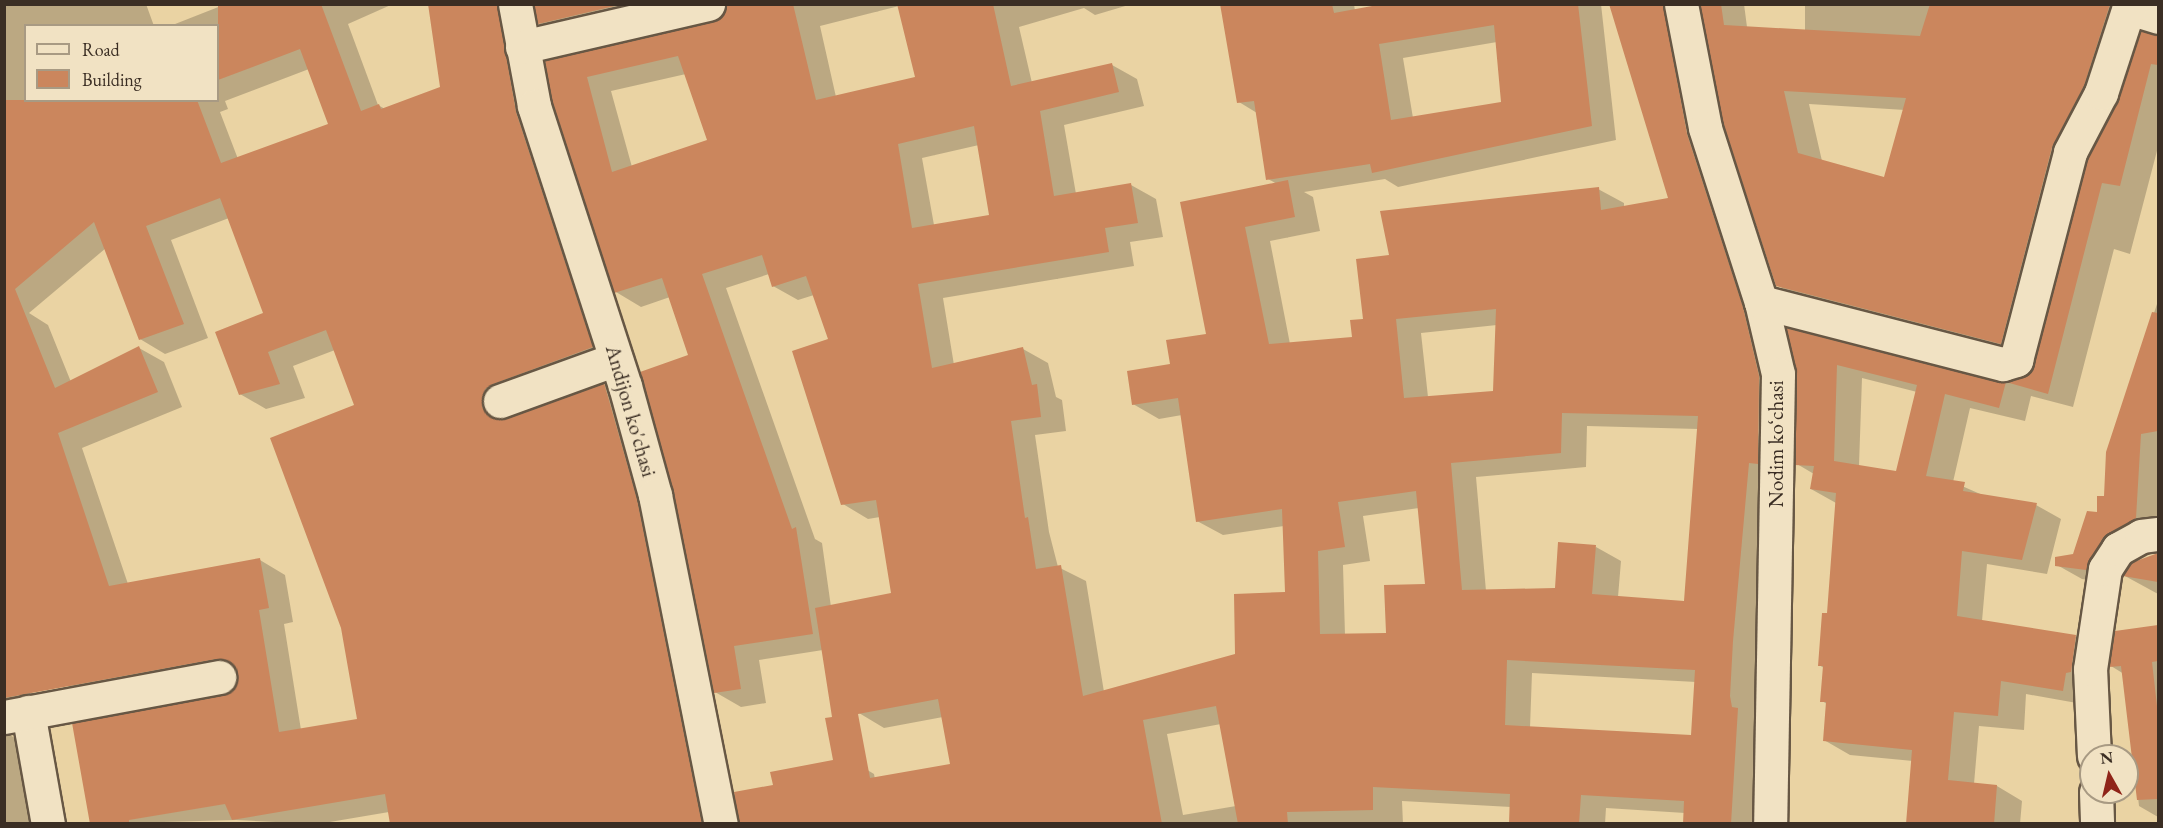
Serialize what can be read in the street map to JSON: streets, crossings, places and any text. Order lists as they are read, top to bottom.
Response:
{
  "streets": {
    "street": ["Andijon ko'chasi", "Nodim koʻchasi"]
  },
  "legend": ["Road", "Building"],
  "north": "top"
}
